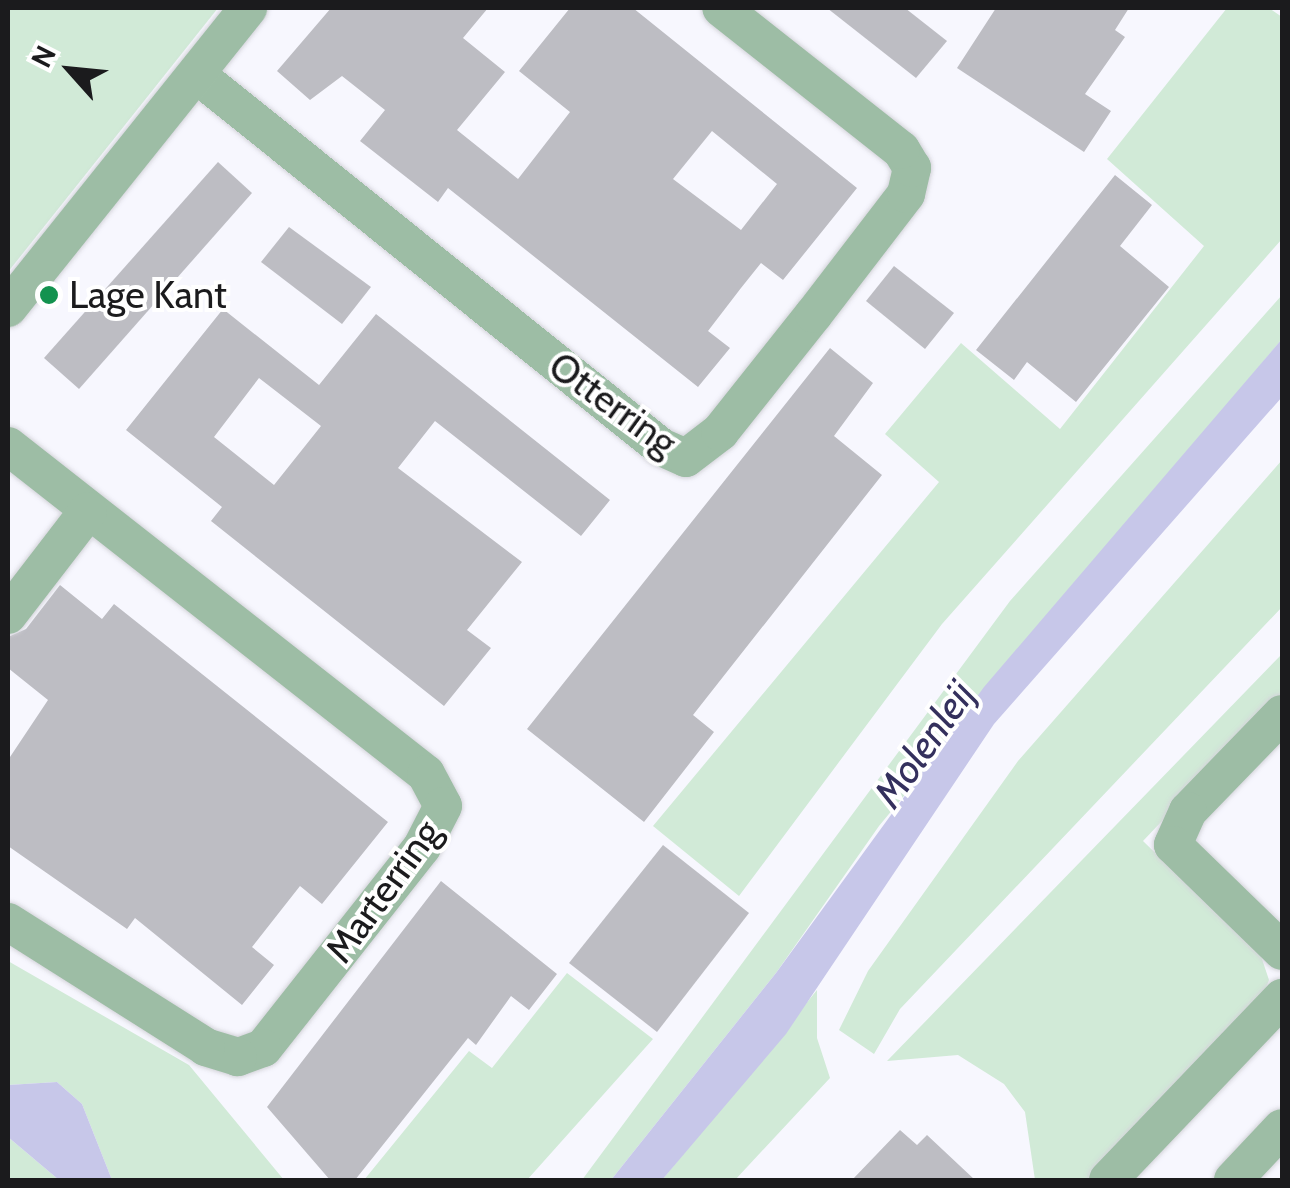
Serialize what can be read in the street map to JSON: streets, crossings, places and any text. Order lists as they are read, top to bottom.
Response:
{
  "streets": {
    "street": ["Otterring", "Marterring"]
  },
  "water": ["Molenleij"],
  "places": ["Lage Kant"],
  "north": "top left"
}
